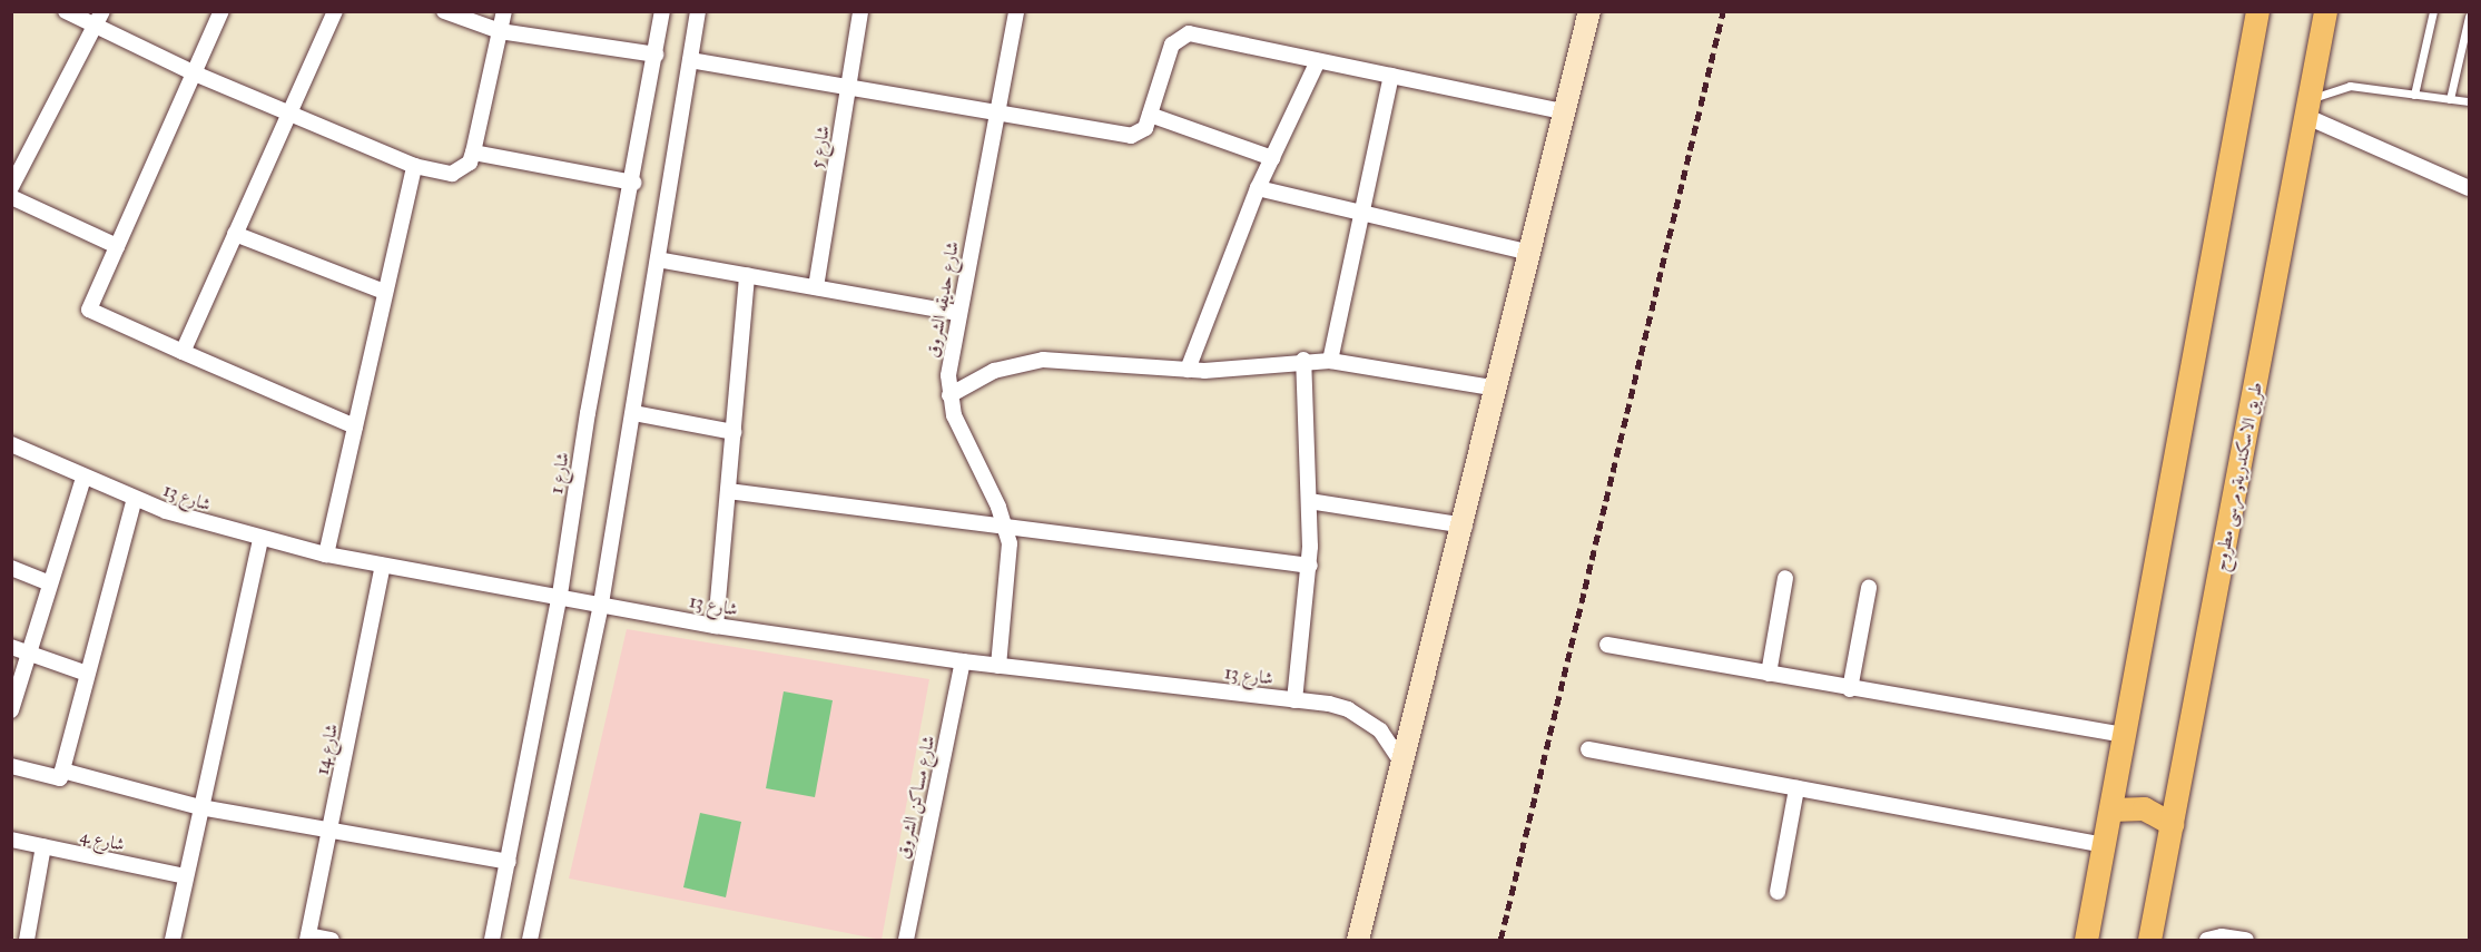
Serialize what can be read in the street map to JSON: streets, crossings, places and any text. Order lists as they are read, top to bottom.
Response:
{
  "streets": {
    "main road": ["طريق الاسكندرية, مرسى مطروح"],
    "street": [
      "شارع 5",
      "شارع حديقه الشروق",
      "شارع 1",
      "شارع 13",
      "شارع 14",
      "شارع مساكن الشروق",
      "شارع 4"
    ]
  },
  "crossings": [
    ["شارع حديقه الشروق", "شارع 13"],
    ["شارع 1", "شارع 13"],
    ["شارع 13", "شارع 14"],
    ["شارع 13", "شارع مساكن الشروق"]
  ]
}
